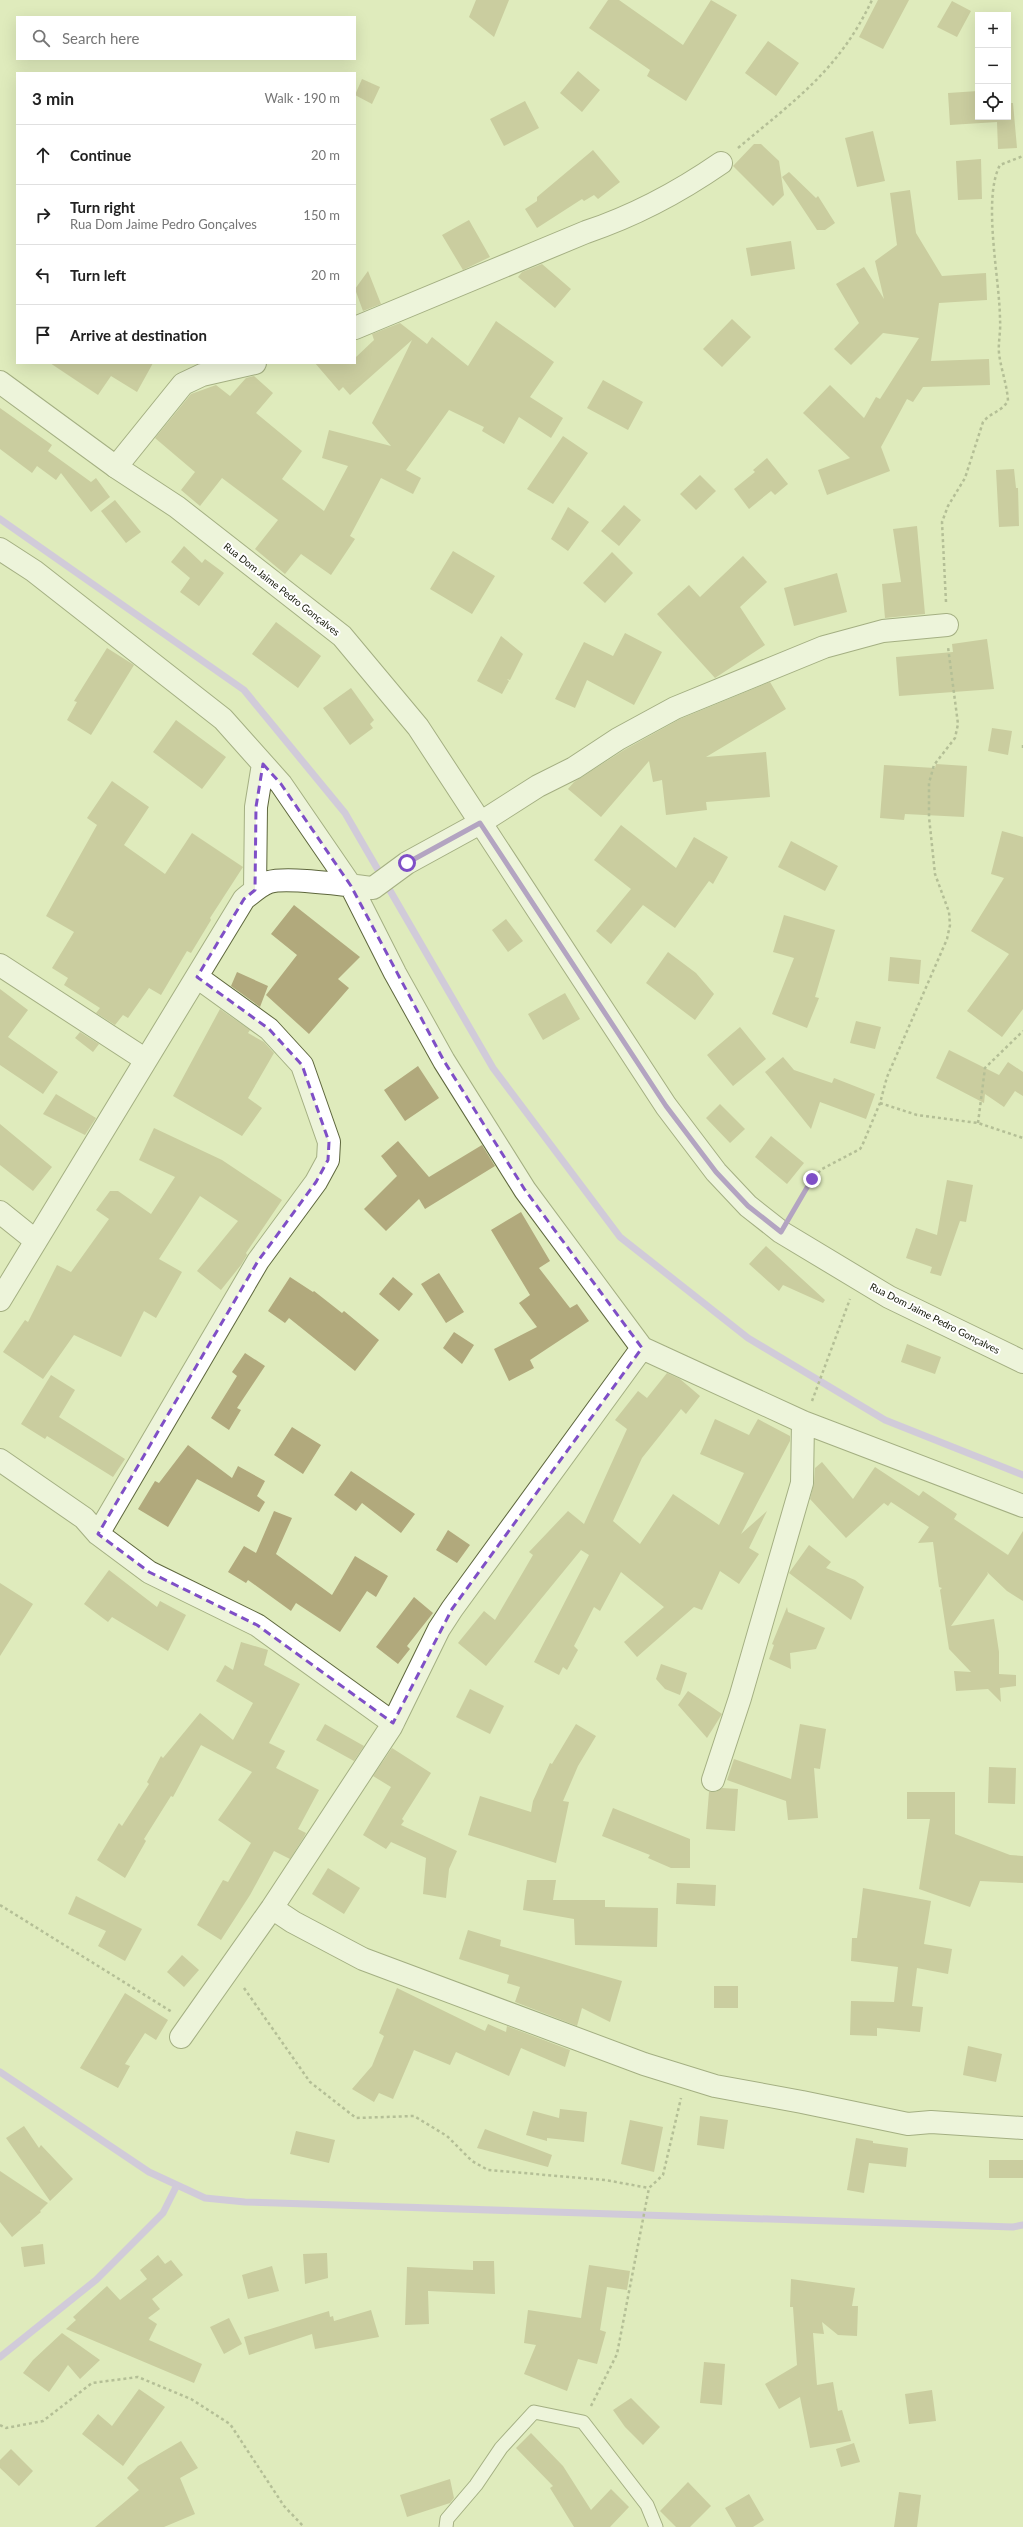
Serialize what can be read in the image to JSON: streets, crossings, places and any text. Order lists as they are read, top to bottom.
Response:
{
  "streets": {
    "street": ["Rua Dom Jaime Pedro Gonçalves"]
  },
  "page": {
    "map_buttons": ["+", "−"],
    "search": "Search here",
    "heading": ["3 min", "Walk · 190 m"],
    "list": [
      ["Continue", "20 m"],
      ["Turn right", "Rua Dom Jaime Pedro Gonçalves", "150 m"],
      ["Turn left", "20 m"],
      "Arrive at destination"
    ]
  }
}
